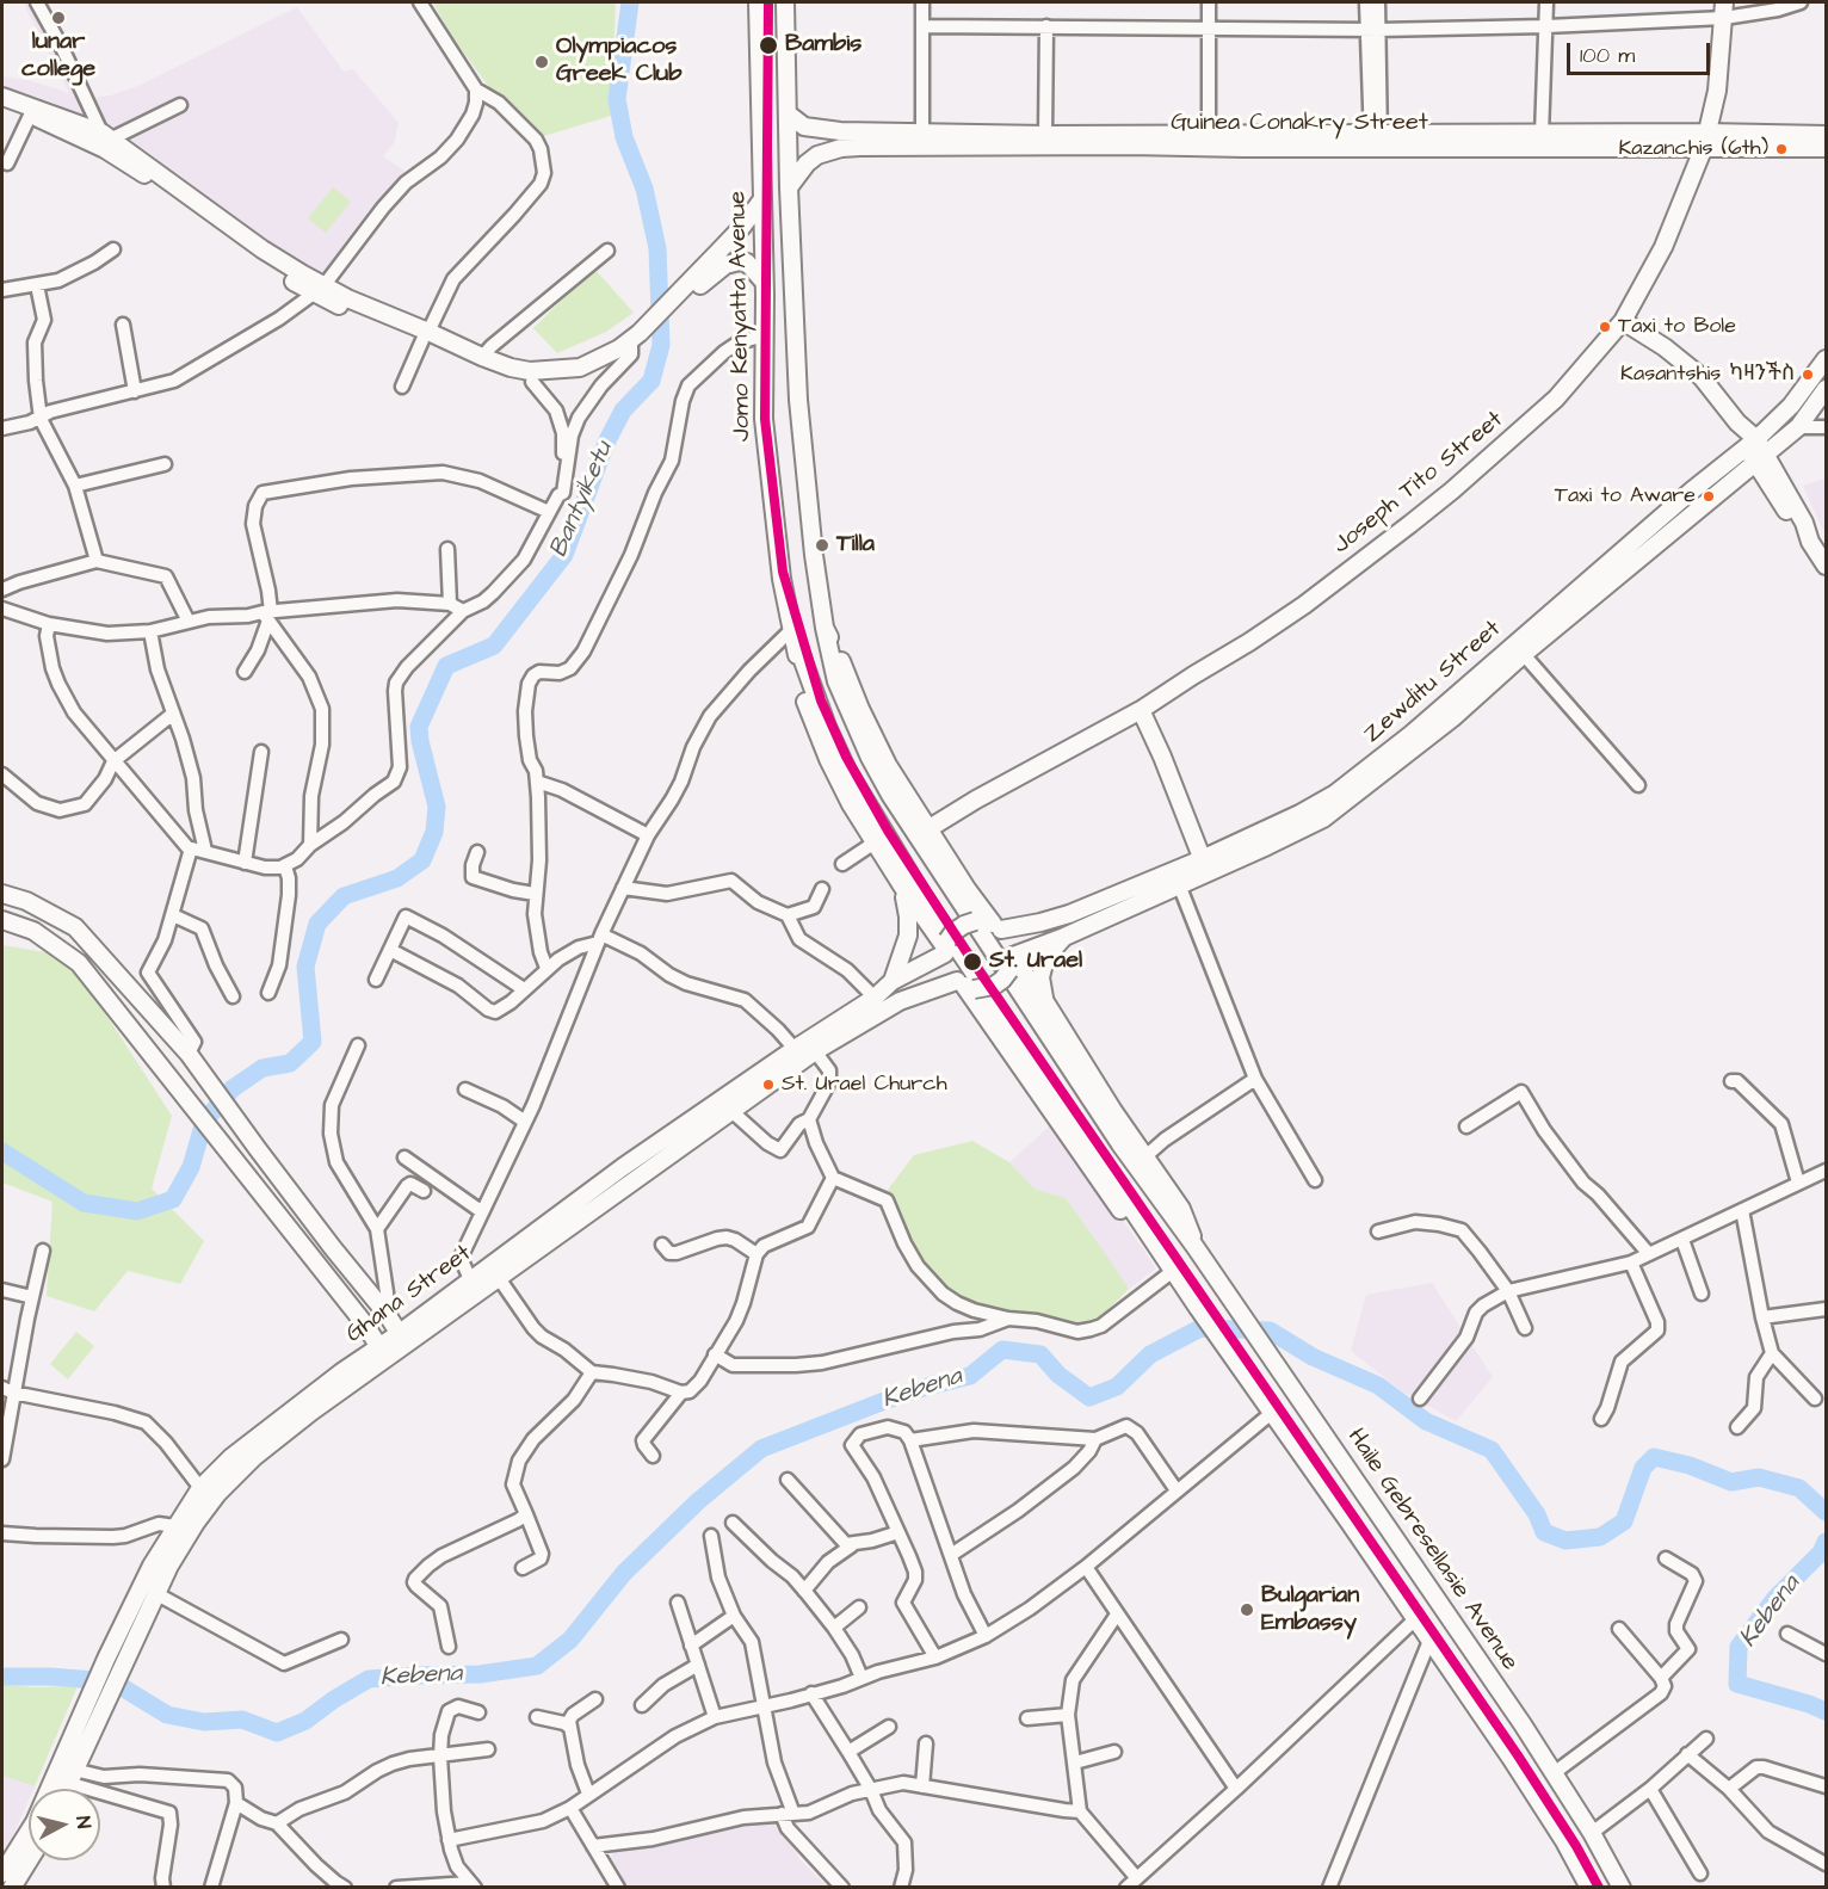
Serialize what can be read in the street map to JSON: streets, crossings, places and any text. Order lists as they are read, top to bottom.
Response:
{
  "streets": {
    "main road": [
      "Guinea Conakry Street",
      "Jomo Kenyatta Avenue",
      "Joseph Tito Street",
      "Zewditu Street",
      "Ghana Street",
      "Haile Gebresellasie Avenue"
    ]
  },
  "crossings": [
    ["Guinea Conakry Street", "Joseph Tito Street"],
    ["Zewditu Street", "Ghana Street"],
    ["Zewditu Street", "Haile Gebresellasie Avenue"],
    ["Ghana Street", "Haile Gebresellasie Avenue"]
  ],
  "water": ["Bantyiketu", "Kebena"],
  "places": [
    "lunar college",
    "Bambis",
    "Olympiacos Greek Club",
    "Kazanchis (6th)",
    "Taxi to Bole",
    "Kasantshis ካዛንችስ",
    "Taxi to Aware",
    "Tilla",
    "St. Urael",
    "St. Urael Church",
    "Bulgarian Embassy"
  ],
  "scale_bar": "100 m",
  "north": "right"
}
